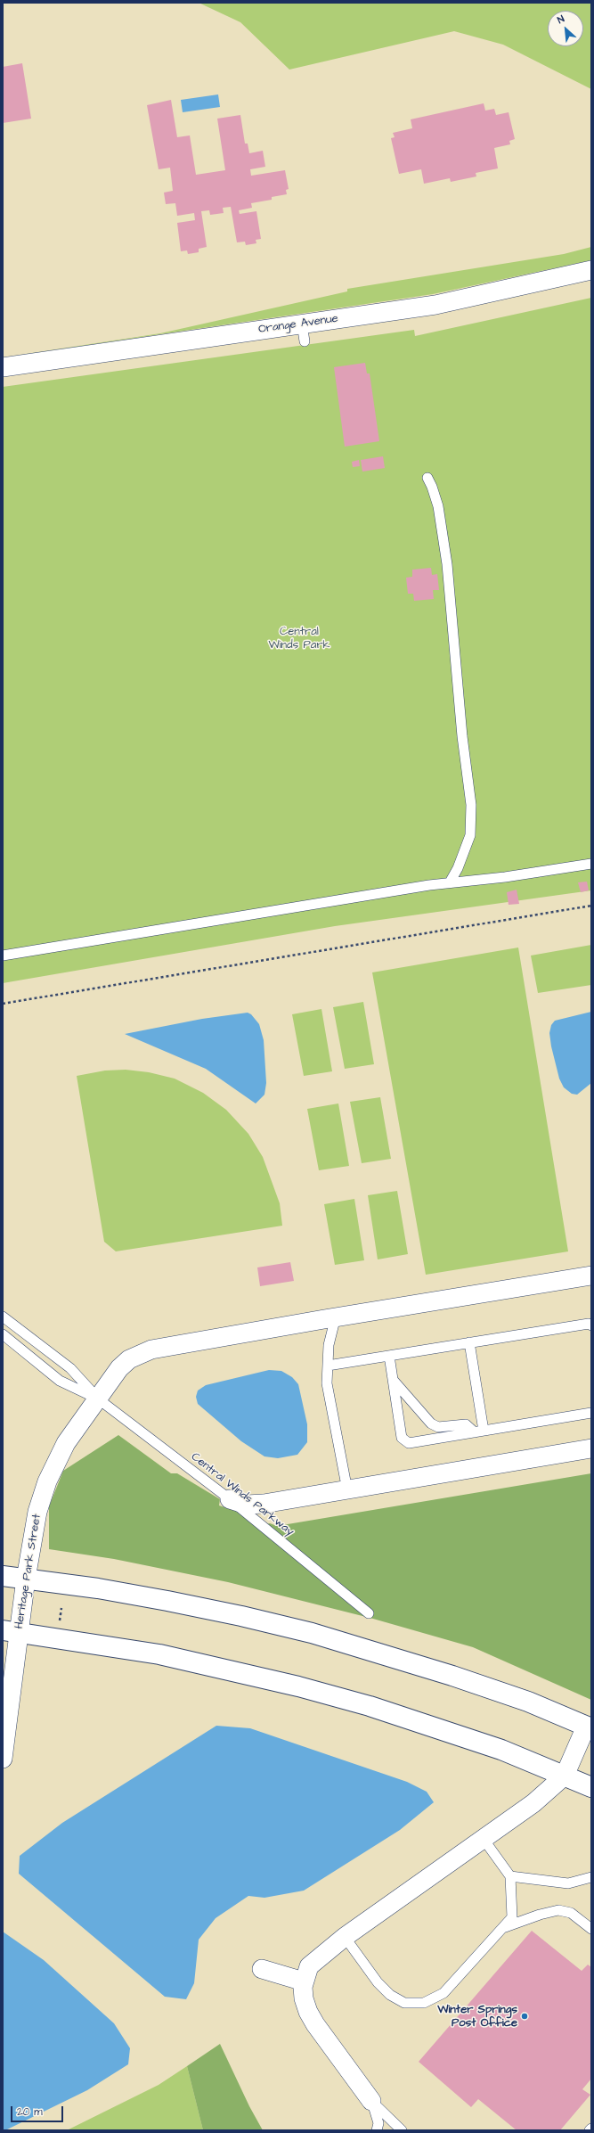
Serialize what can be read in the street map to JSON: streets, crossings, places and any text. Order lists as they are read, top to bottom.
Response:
{
  "streets": {
    "street": ["Orange Avenue", "Heritage Park Street"],
    "lane": ["Central Winds Parkway"]
  },
  "crossings": [
    ["Central Winds Parkway", "Heritage Park Street"]
  ],
  "parks": ["Central Winds Park"],
  "places": ["Winter Springs Post Office"],
  "scale_bar": "20 m",
  "north": "top left"
}
